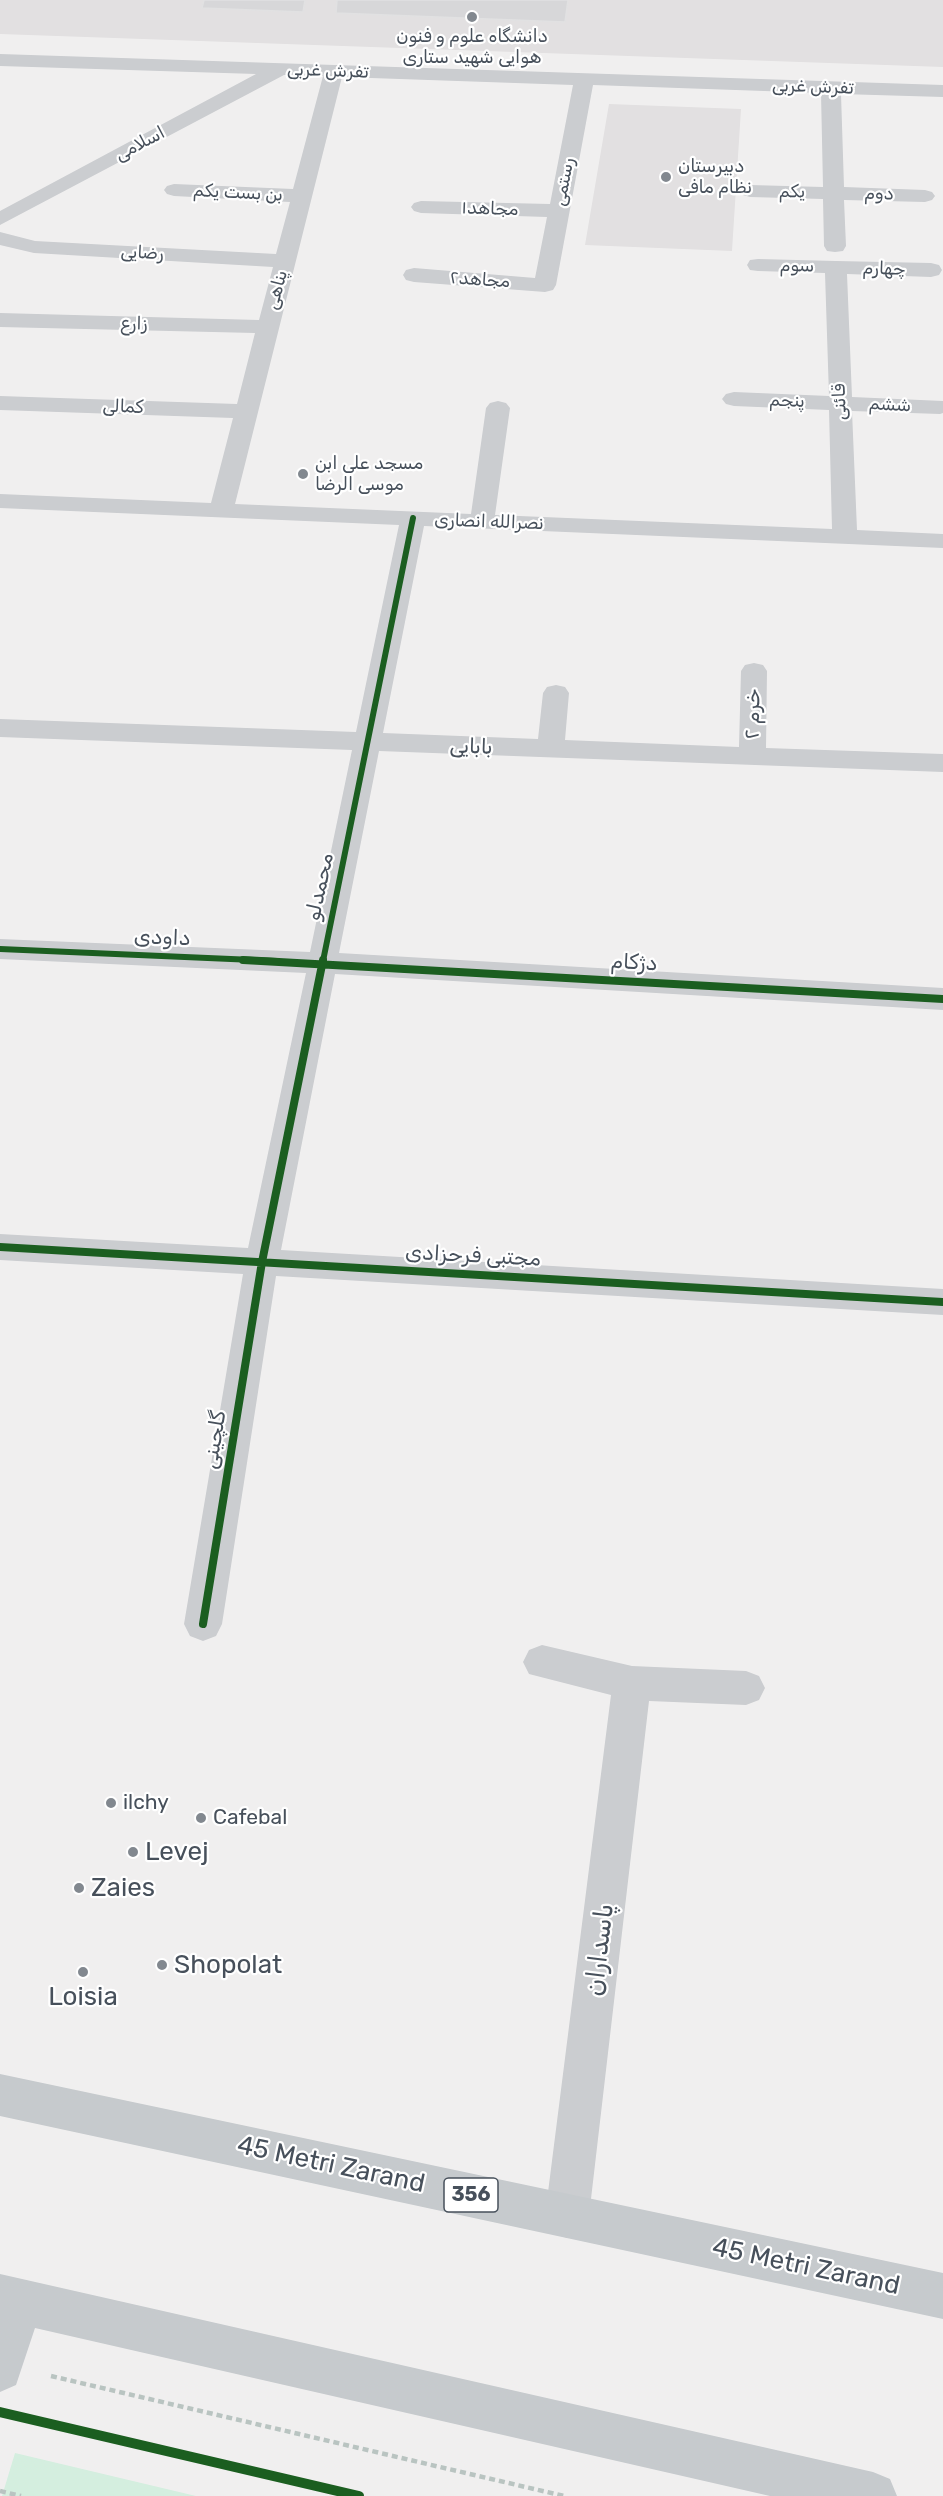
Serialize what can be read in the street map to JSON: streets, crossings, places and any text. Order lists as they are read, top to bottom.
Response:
{
  "streets": {
    "main road": ["45 Metri Zarand", "356"],
    "street": [
      "تفرش غربی",
      "اسلامی",
      "رستمی",
      "یکم",
      "بن بست یکم",
      "دوم",
      "مجاهد۱",
      "رضایی",
      "سوم",
      "چهارم",
      "مجاهد۲",
      "پناهی",
      "زارع",
      "پنجم",
      "قائنی",
      "ششم",
      "کمالی",
      "نصرالله انصاری",
      "خرم ۲",
      "بابایی",
      "محمدلو",
      "داودی",
      "دژکام",
      "مجتبی فرحزادی",
      "گلچینی",
      "پاسداران"
    ]
  },
  "crossings": [
    ["تفرش غربی", "اسلامی"],
    ["تفرش غربی", "رستمی"],
    ["تفرش غربی", "پناهی"],
    ["تفرش غربی", "قائنی"],
    ["رستمی", "مجاهد۱"],
    ["رستمی", "مجاهد۲"],
    ["یکم", "دوم"],
    ["یکم", "قائنی"],
    ["بن بست یکم", "پناهی"],
    ["دوم", "قائنی"],
    ["رضایی", "پناهی"],
    ["سوم", "چهارم"],
    ["سوم", "قائنی"],
    ["چهارم", "قائنی"],
    ["پناهی", "زارع"],
    ["پناهی", "کمالی"],
    ["پناهی", "نصرالله انصاری"],
    ["پنجم", "قائنی"],
    ["پنجم", "ششم"],
    ["قائنی", "ششم"],
    ["قائنی", "نصرالله انصاری"],
    ["نصرالله انصاری", "محمدلو"],
    ["خرم ۲", "بابایی"],
    ["بابایی", "محمدلو"],
    ["محمدلو", "داودی"],
    ["محمدلو", "دژکام"],
    ["محمدلو", "مجتبی فرحزادی"],
    ["محمدلو", "گلچینی"],
    ["داودی", "دژکام"],
    ["مجتبی فرحزادی", "گلچینی"],
    ["پاسداران", "45 Metri Zarand"]
  ],
  "places": [
    "دانشگاه علوم و فنون هوایی شهید ستاری",
    "دبیرستان نظام مافی",
    "مسجد علی ابن موسی الرضا",
    "ilchy",
    "Cafebal",
    "Levej",
    "Zaies",
    "Shopolat",
    "Loisia"
  ]
}
